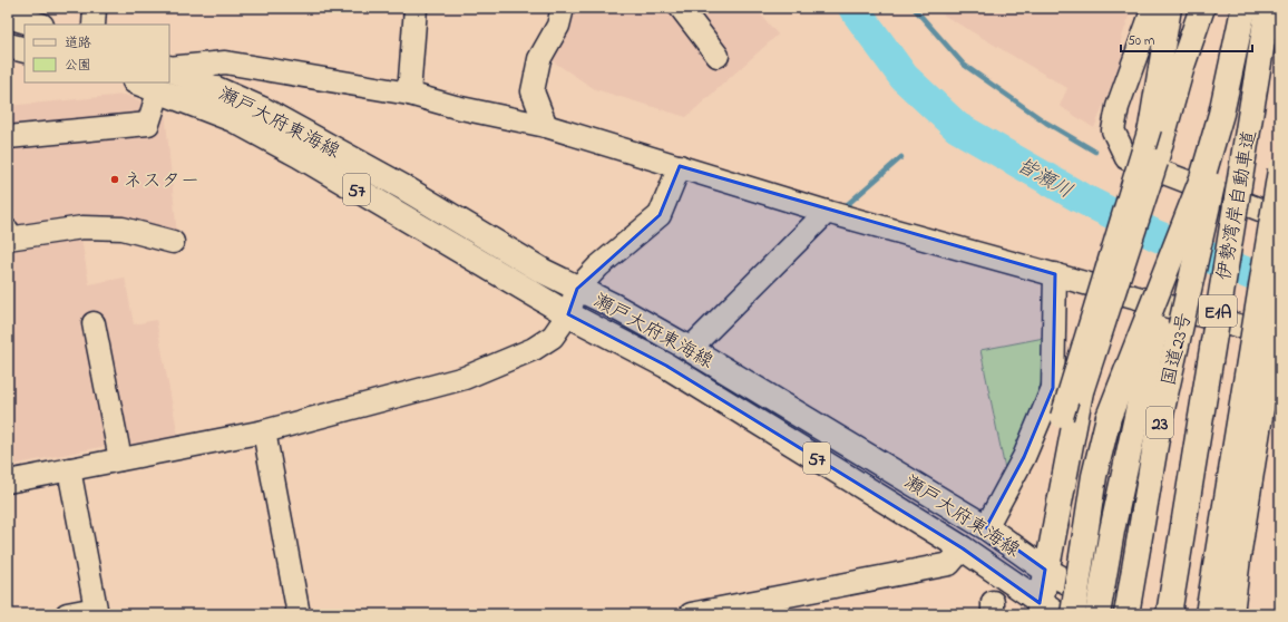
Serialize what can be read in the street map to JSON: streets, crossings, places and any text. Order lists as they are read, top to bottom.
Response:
{
  "streets": {
    "main road": [
      "瀬戸大府東海線",
      "57",
      "伊勢湾岸自動車道",
      "E1A",
      "国道23号",
      "23"
    ]
  },
  "crossings": [
    ["瀬戸大府東海線", "国道23号"]
  ],
  "water": ["皆瀬川"],
  "places": ["ネスター"],
  "legend": ["道路", "公園"],
  "scale_bar": "50 m"
}
